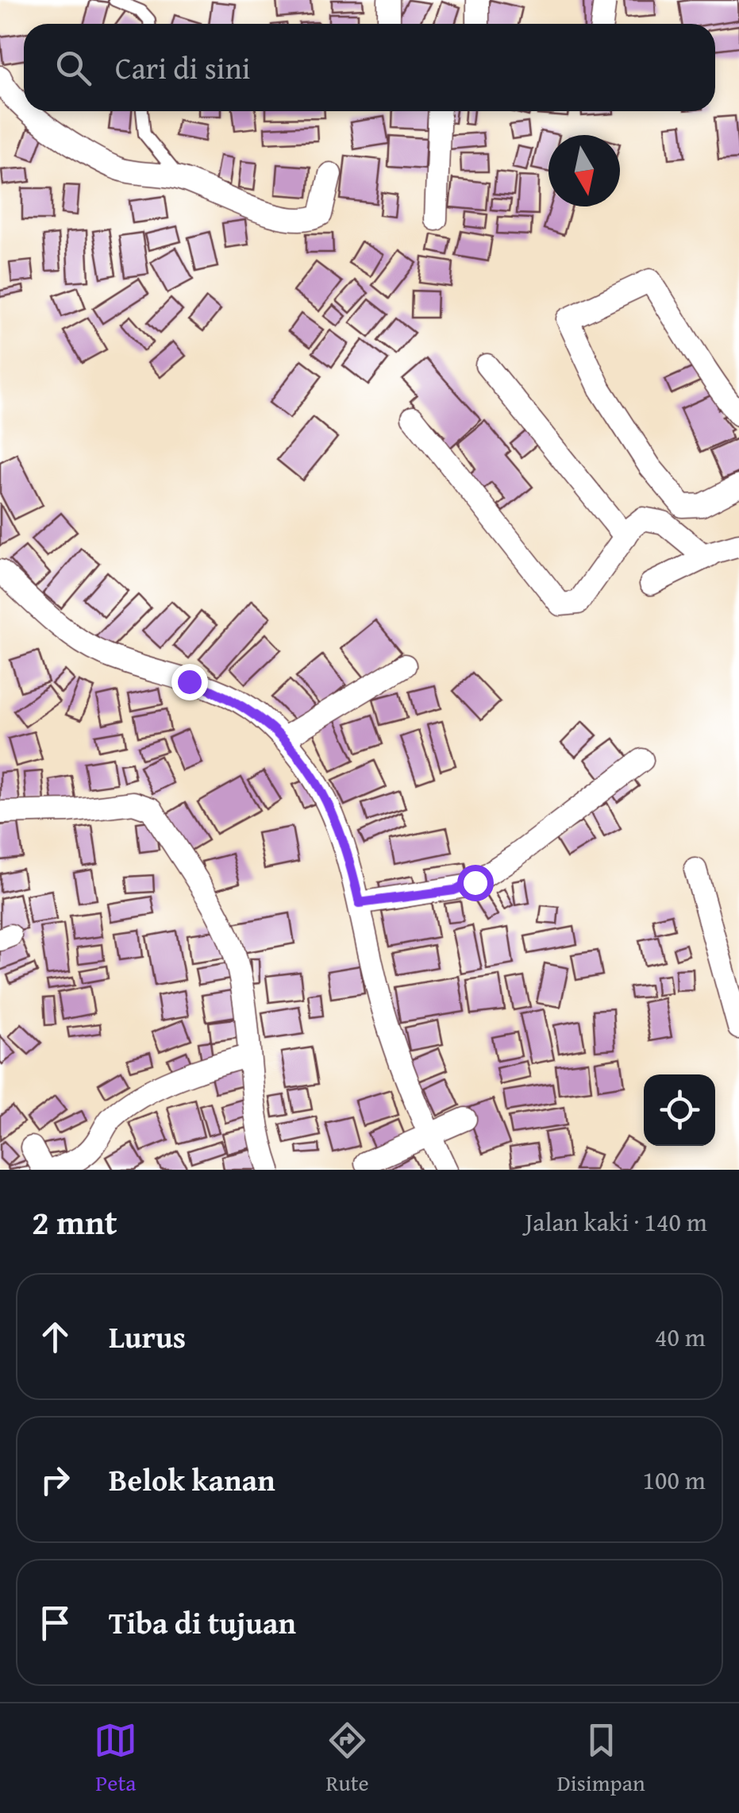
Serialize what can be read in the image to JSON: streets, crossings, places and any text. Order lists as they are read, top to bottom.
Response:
{
  "north": "bottom",
  "page": {
    "search": "Cari di sini",
    "heading": ["2 mnt", "Jalan kaki · 140 m"],
    "list": [
      ["Lurus", "40 m"],
      ["Belok kanan", "100 m"],
      "Tiba di tujuan"
    ],
    "nav": ["Peta", "Rute", "Disimpan"]
  }
}
